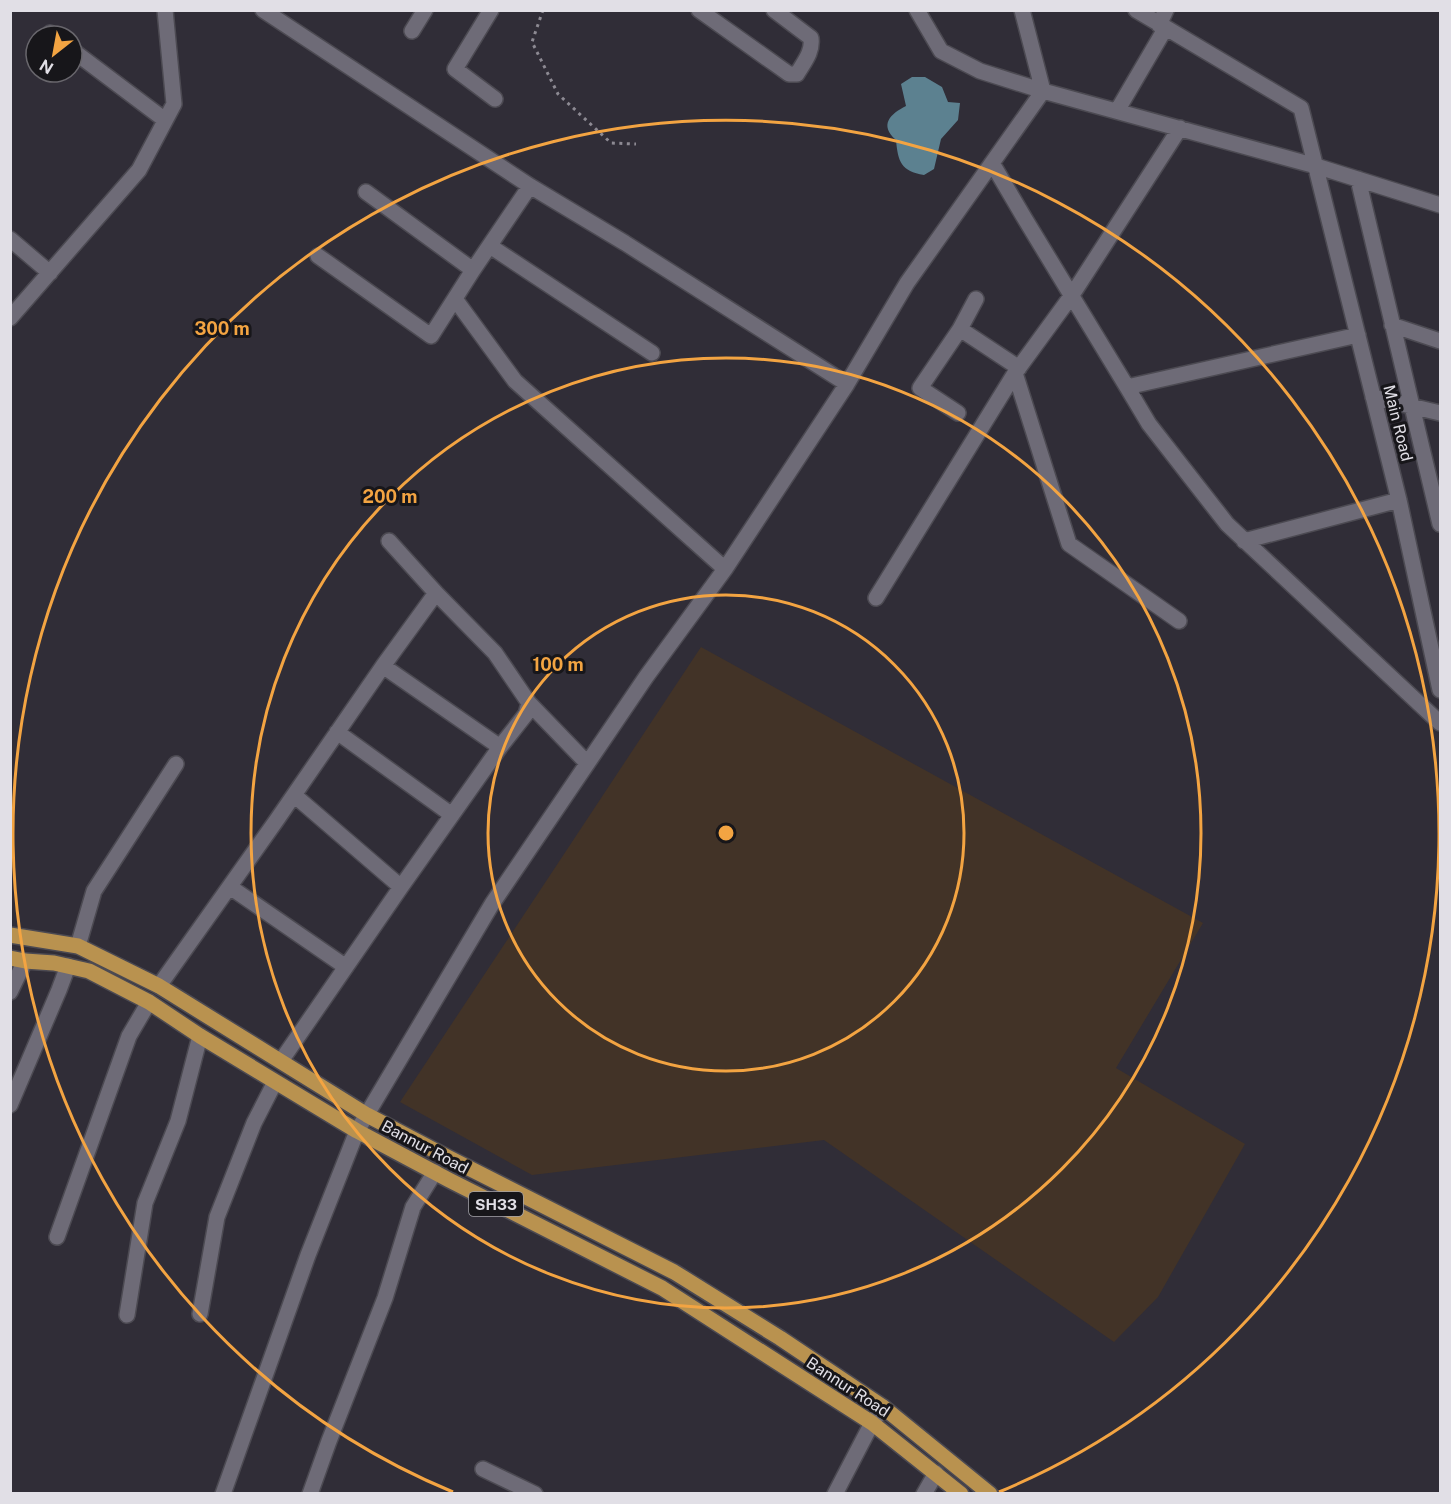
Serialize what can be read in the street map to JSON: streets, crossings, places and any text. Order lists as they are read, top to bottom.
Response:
{
  "streets": {
    "main road": ["Bannur Road", "SH33"],
    "street": ["Main Road"]
  },
  "north": "bottom left",
  "rings": ["300 m", "200 m", "100 m"]
}
